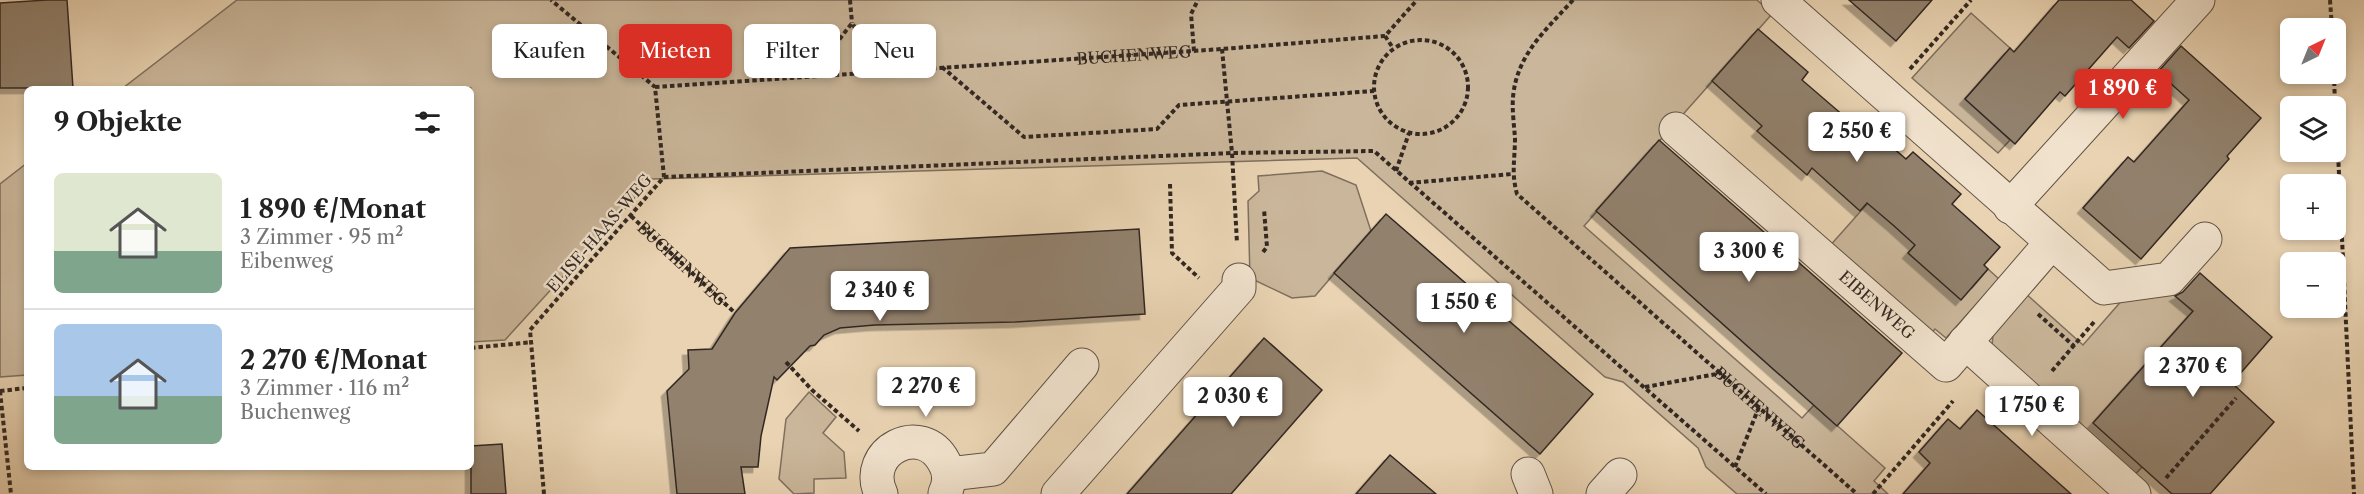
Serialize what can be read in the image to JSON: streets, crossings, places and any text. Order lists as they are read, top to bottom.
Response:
{
  "streets": {
    "street": ["EIBENWEG"],
    "path": ["BUCHENWEG", "ELISE-HAAS-WEG"]
  },
  "crossings": [
    ["BUCHENWEG", "ELISE-HAAS-WEG"]
  ],
  "north": "top right",
  "page": {
    "map_buttons": ["+", "−"],
    "chip": [
      "Kaufen",
      "Mieten",
      "Filter",
      "Neu"
    ],
    "price": [
      "1 890 €",
      "2 550 €",
      "3 300 €",
      "2 340 €",
      "1 550 €",
      "2 370 €",
      "2 270 €",
      "2 030 €",
      "1 750 €"
    ],
    "heading": "9 Objekte",
    "list": [
      {
        "name": "1 890 €/Monat",
        "note": "3 Zimmer · 95 m² · Eibenweg"
      },
      {
        "name": "2 270 €/Monat",
        "note": "3 Zimmer · 116 m² · Buchenweg"
      }
    ]
  }
}
